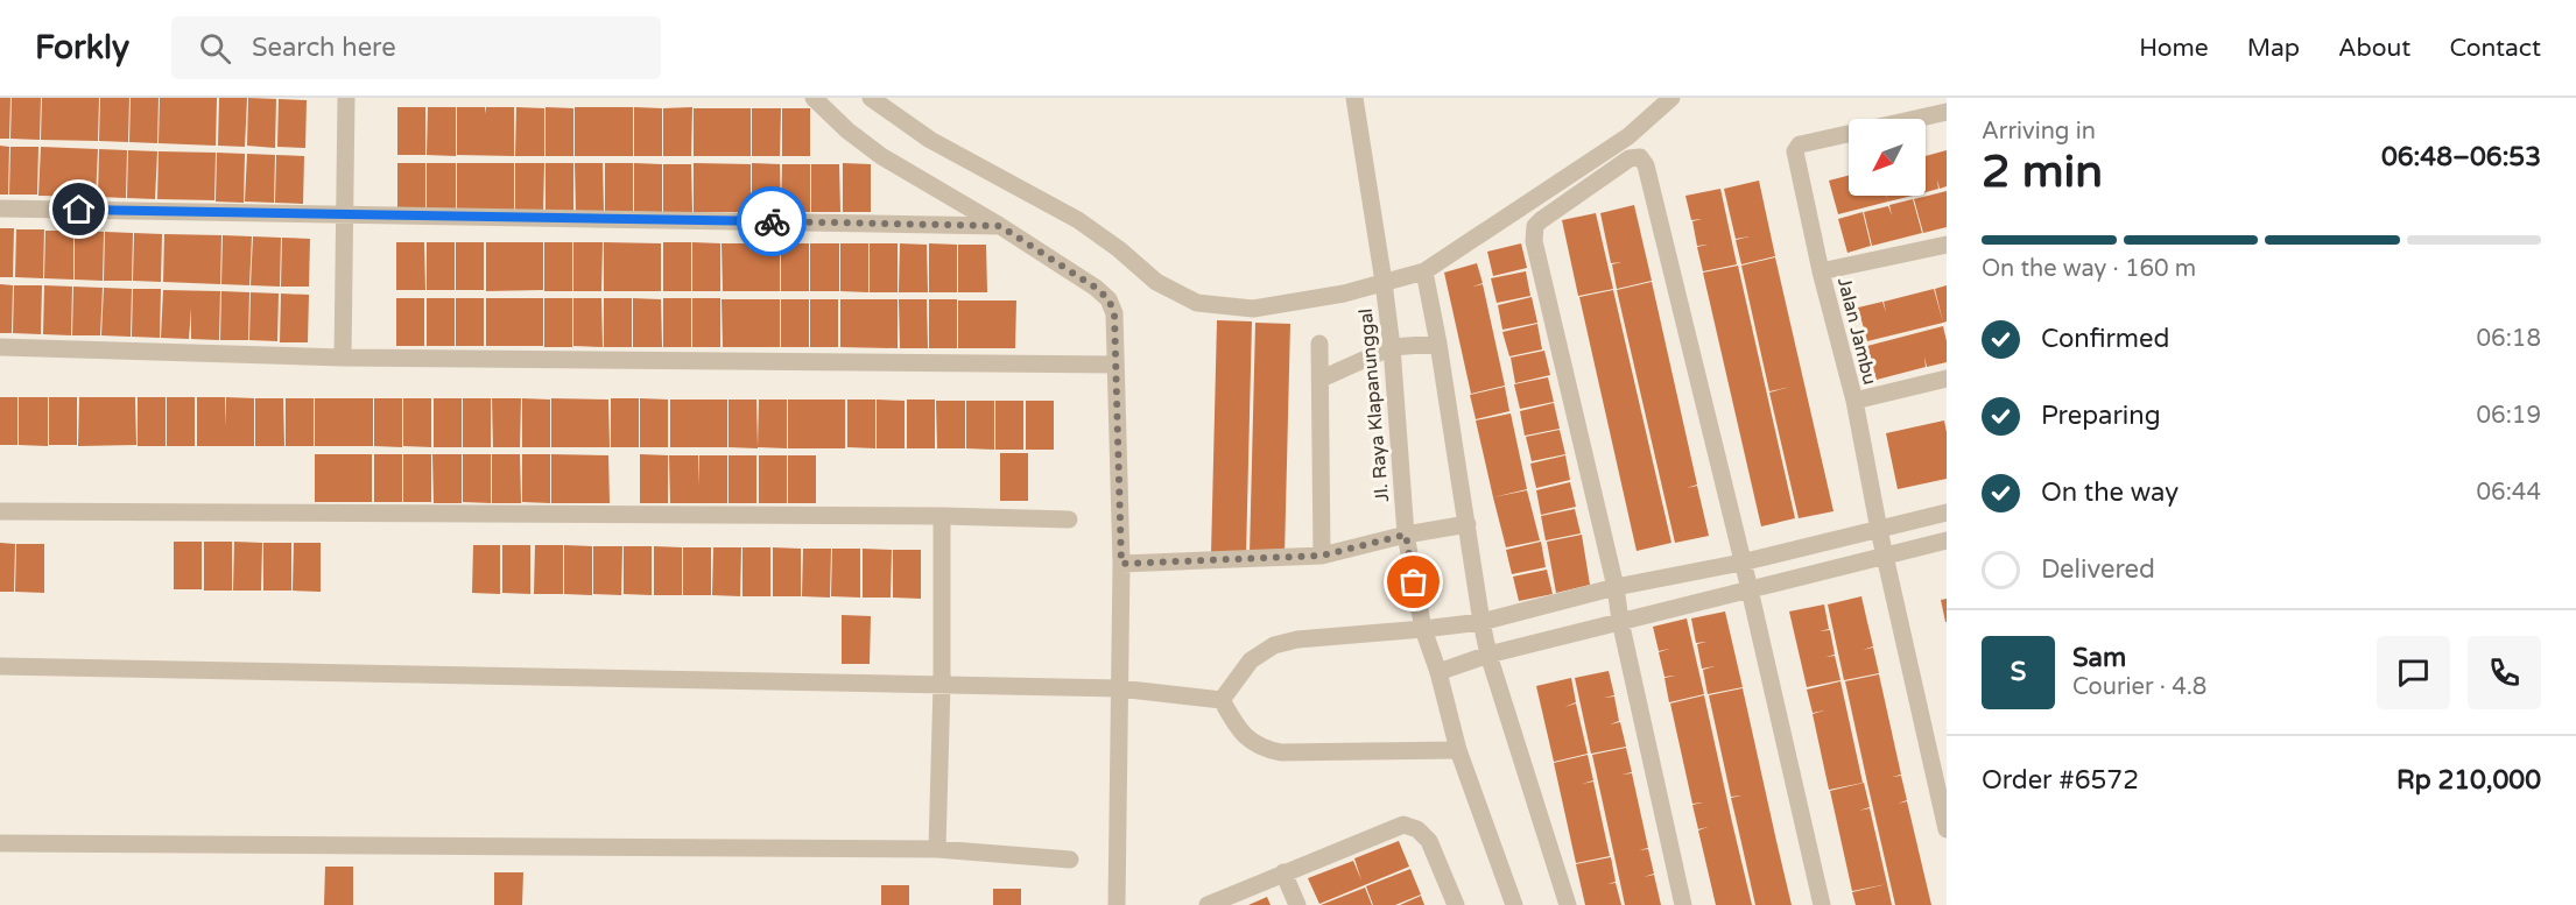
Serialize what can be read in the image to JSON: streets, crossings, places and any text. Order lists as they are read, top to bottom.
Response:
{
  "streets": {
    "street": ["Jalan Jambu", "Jl. Raya Klapanunggal"]
  },
  "north": "bottom left",
  "page": {
    "header": "Forkly",
    "search": "Search here",
    "nav": [
      "Home",
      "Map",
      "About",
      "Contact"
    ],
    "heading": ["2 min", "Arriving in", "06:48–06:53"],
    "panel": [
      "Sam",
      "Courier · 4.8",
      "Order #6572",
      "Rp 210,000"
    ],
    "bar": "On the way · 160 m",
    "list": [
      ["Confirmed", "06:18"],
      ["Preparing", "06:19"],
      ["On the way", "06:44"],
      "Delivered"
    ],
    "round": "S"
  }
}
